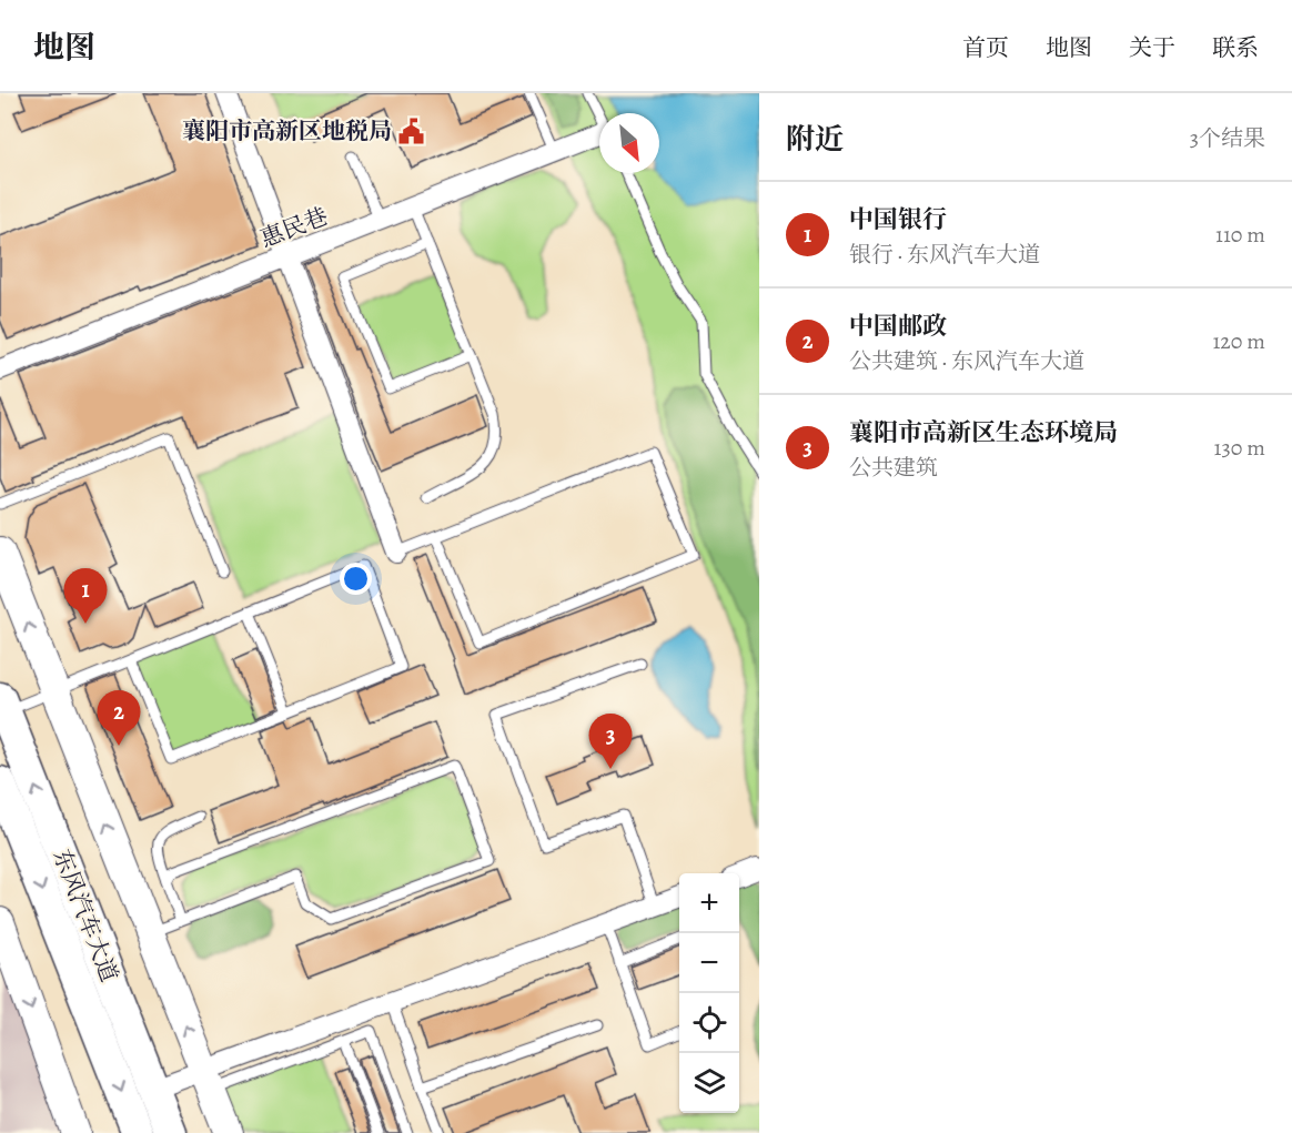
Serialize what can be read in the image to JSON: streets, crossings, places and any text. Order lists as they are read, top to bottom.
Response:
{
  "streets": {
    "main road": ["东风汽车大道"],
    "street": ["惠民巷"]
  },
  "places": {
    "public building": ["襄阳市高新区地税局"]
  },
  "north": "bottom right",
  "page": {
    "header": "地图",
    "nav": [
      "首页",
      "地图",
      "关于",
      "联系"
    ],
    "heading": ["附近", "3个结果"],
    "list": [
      {
        "mark": "1",
        "name": "中国银行",
        "note": "银行 · 东风汽车大道",
        "value": "110 m"
      },
      {
        "mark": "2",
        "name": "中国邮政",
        "note": "公共建筑 · 东风汽车大道",
        "value": "120 m"
      },
      {
        "mark": "3",
        "name": "襄阳市高新区生态环境局",
        "note": "公共建筑",
        "value": "130 m"
      }
    ],
    "pins": ["1", "2", "3"],
    "map_buttons": ["+", "−"]
  }
}
